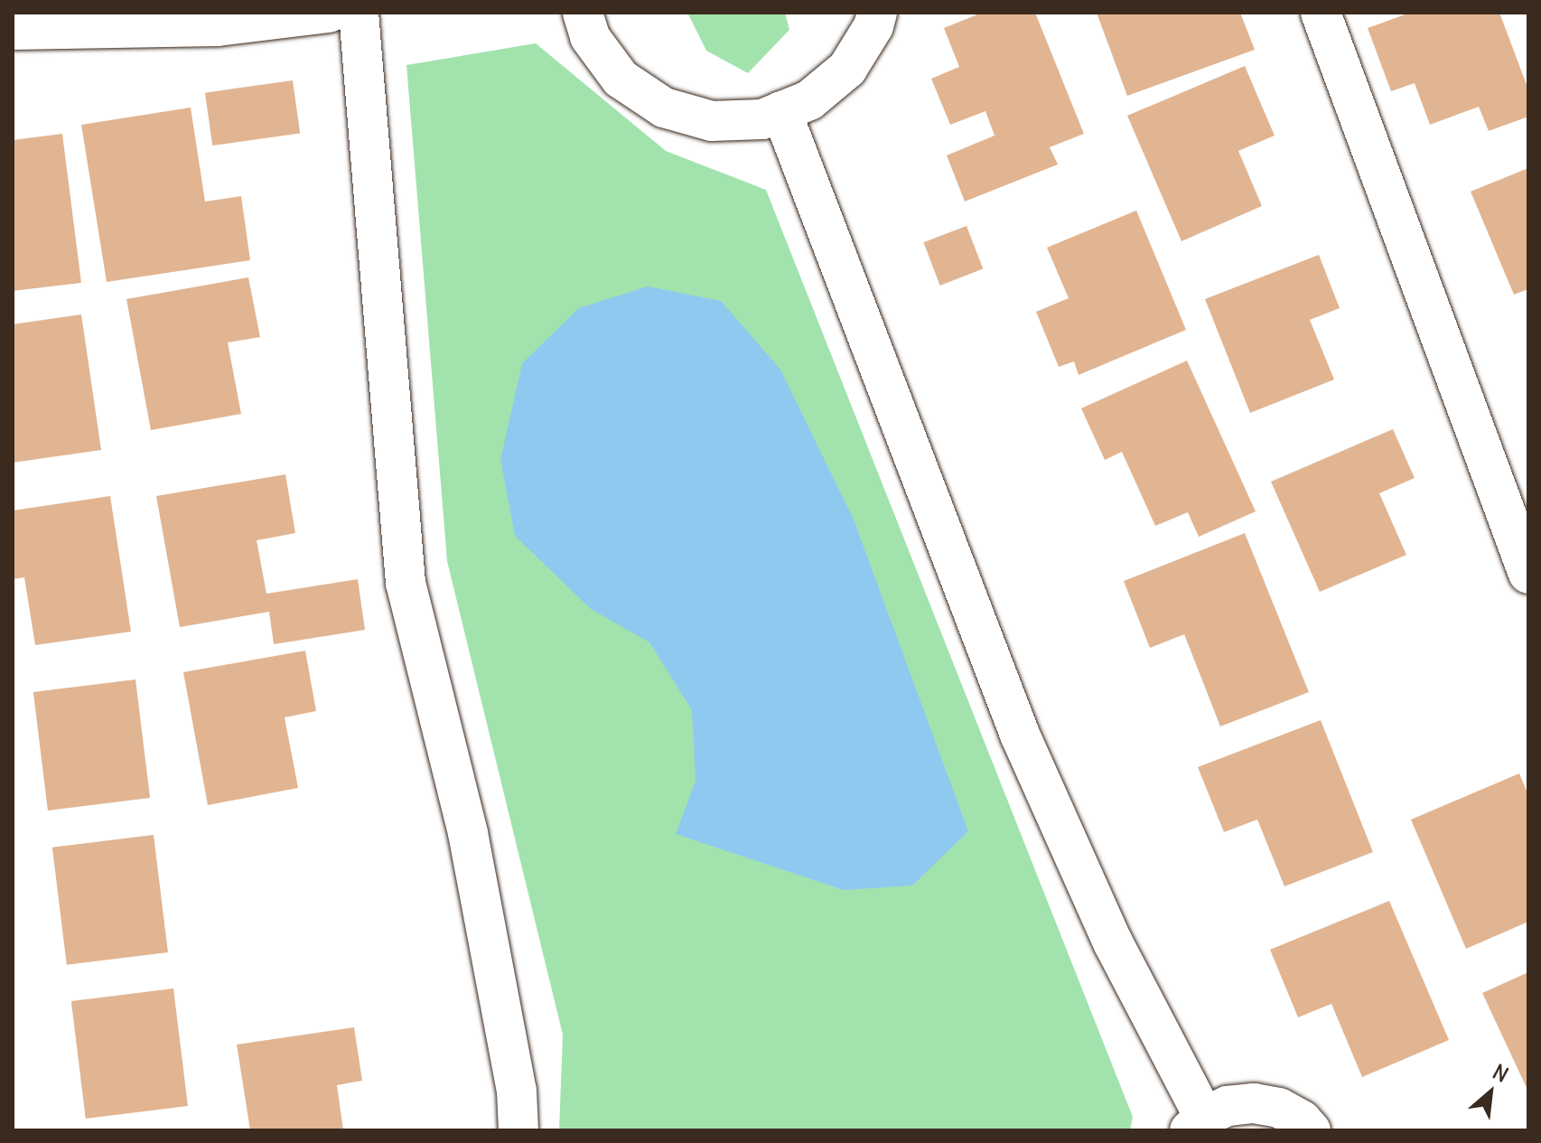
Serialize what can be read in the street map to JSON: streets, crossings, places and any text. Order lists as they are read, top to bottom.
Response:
{
  "north": "top right"
}
